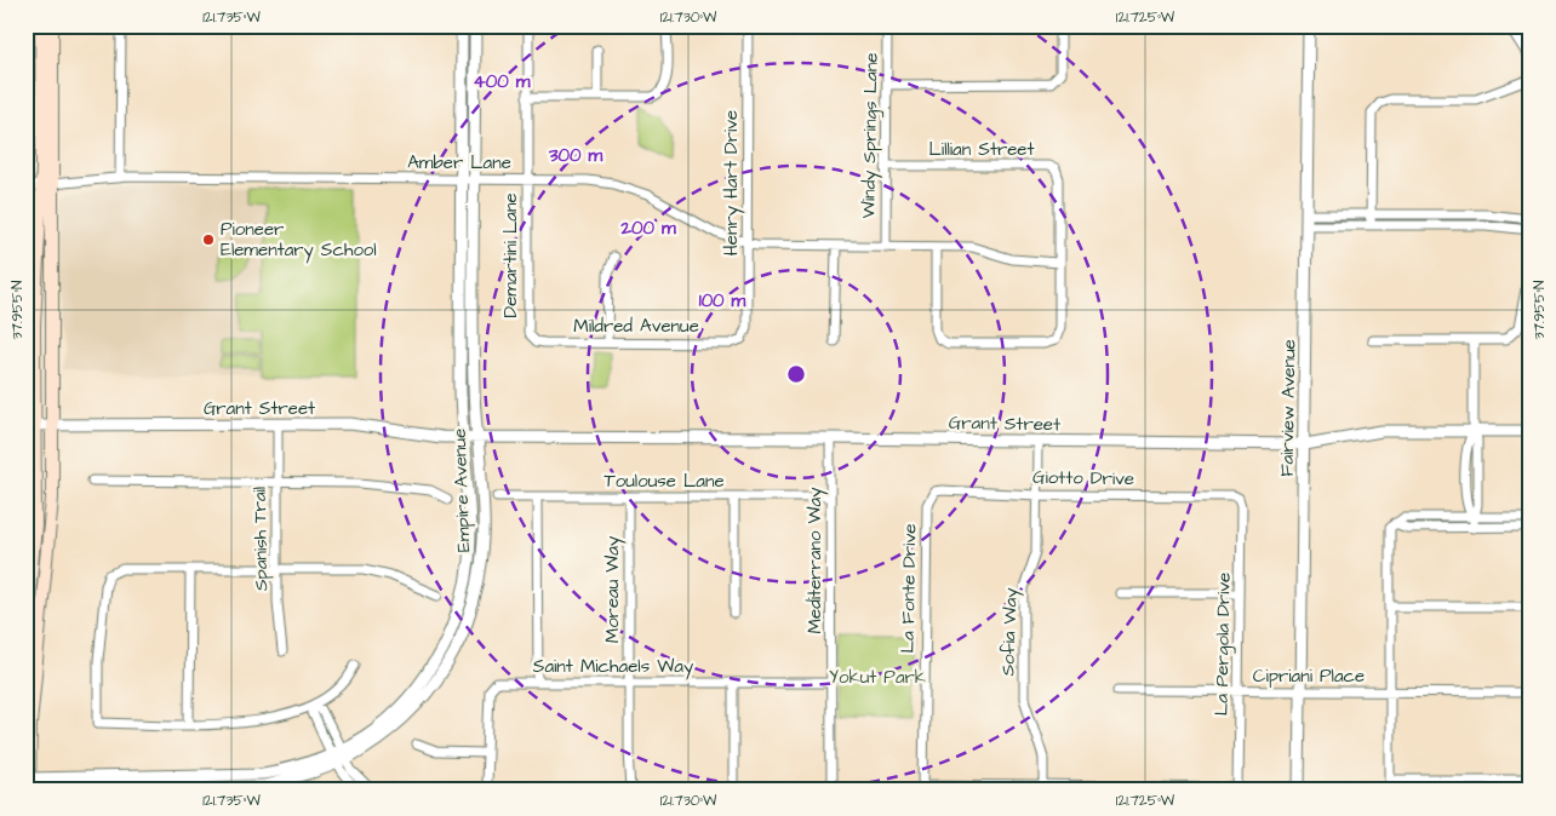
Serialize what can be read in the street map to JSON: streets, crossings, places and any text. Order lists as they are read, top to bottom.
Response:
{
  "streets": {
    "street": [
      "Windy Springs Lane",
      "Lillian Street",
      "Amber Lane",
      "Henry Hart Drive",
      "Demartini Lane",
      "Mildred Avenue",
      "Grant Street",
      "Fairview Avenue",
      "Giotto Drive",
      "Toulouse Lane",
      "Empire Avenue",
      "Spanish Trail",
      "Mediterrano Way",
      "La Fonte Drive",
      "Moreau Way",
      "Sofia Way",
      "La Pergola Drive",
      "Saint Michaels Way",
      "Cipriani Place"
    ]
  },
  "crossings": [
    ["Windy Springs Lane", "Lillian Street"],
    ["Windy Springs Lane", "Amber Lane"],
    ["Lillian Street", "Amber Lane"],
    ["Amber Lane", "Henry Hart Drive"],
    ["Amber Lane", "Demartini Lane"],
    ["Amber Lane", "Empire Avenue"],
    ["Henry Hart Drive", "Mildred Avenue"],
    ["Demartini Lane", "Mildred Avenue"],
    ["Grant Street", "Fairview Avenue"],
    ["Grant Street", "Empire Avenue"],
    ["Grant Street", "Spanish Trail"],
    ["Grant Street", "Mediterrano Way"],
    ["Grant Street", "Sofia Way"],
    ["Fairview Avenue", "Cipriani Place"],
    ["Giotto Drive", "La Fonte Drive"],
    ["Giotto Drive", "Sofia Way"],
    ["Giotto Drive", "La Pergola Drive"],
    ["Toulouse Lane", "Mediterrano Way"],
    ["Toulouse Lane", "Moreau Way"],
    ["Mediterrano Way", "Saint Michaels Way"],
    ["Moreau Way", "Saint Michaels Way"],
    ["La Pergola Drive", "Cipriani Place"]
  ],
  "parks": ["Yokut Park"],
  "places": ["Pioneer Elementary School"],
  "coordinates": [
    "121.735°W",
    "121.730°W",
    "121.725°W",
    "37.955°N"
  ],
  "rings": [
    "400 m",
    "300 m",
    "200 m",
    "100 m"
  ]
}
